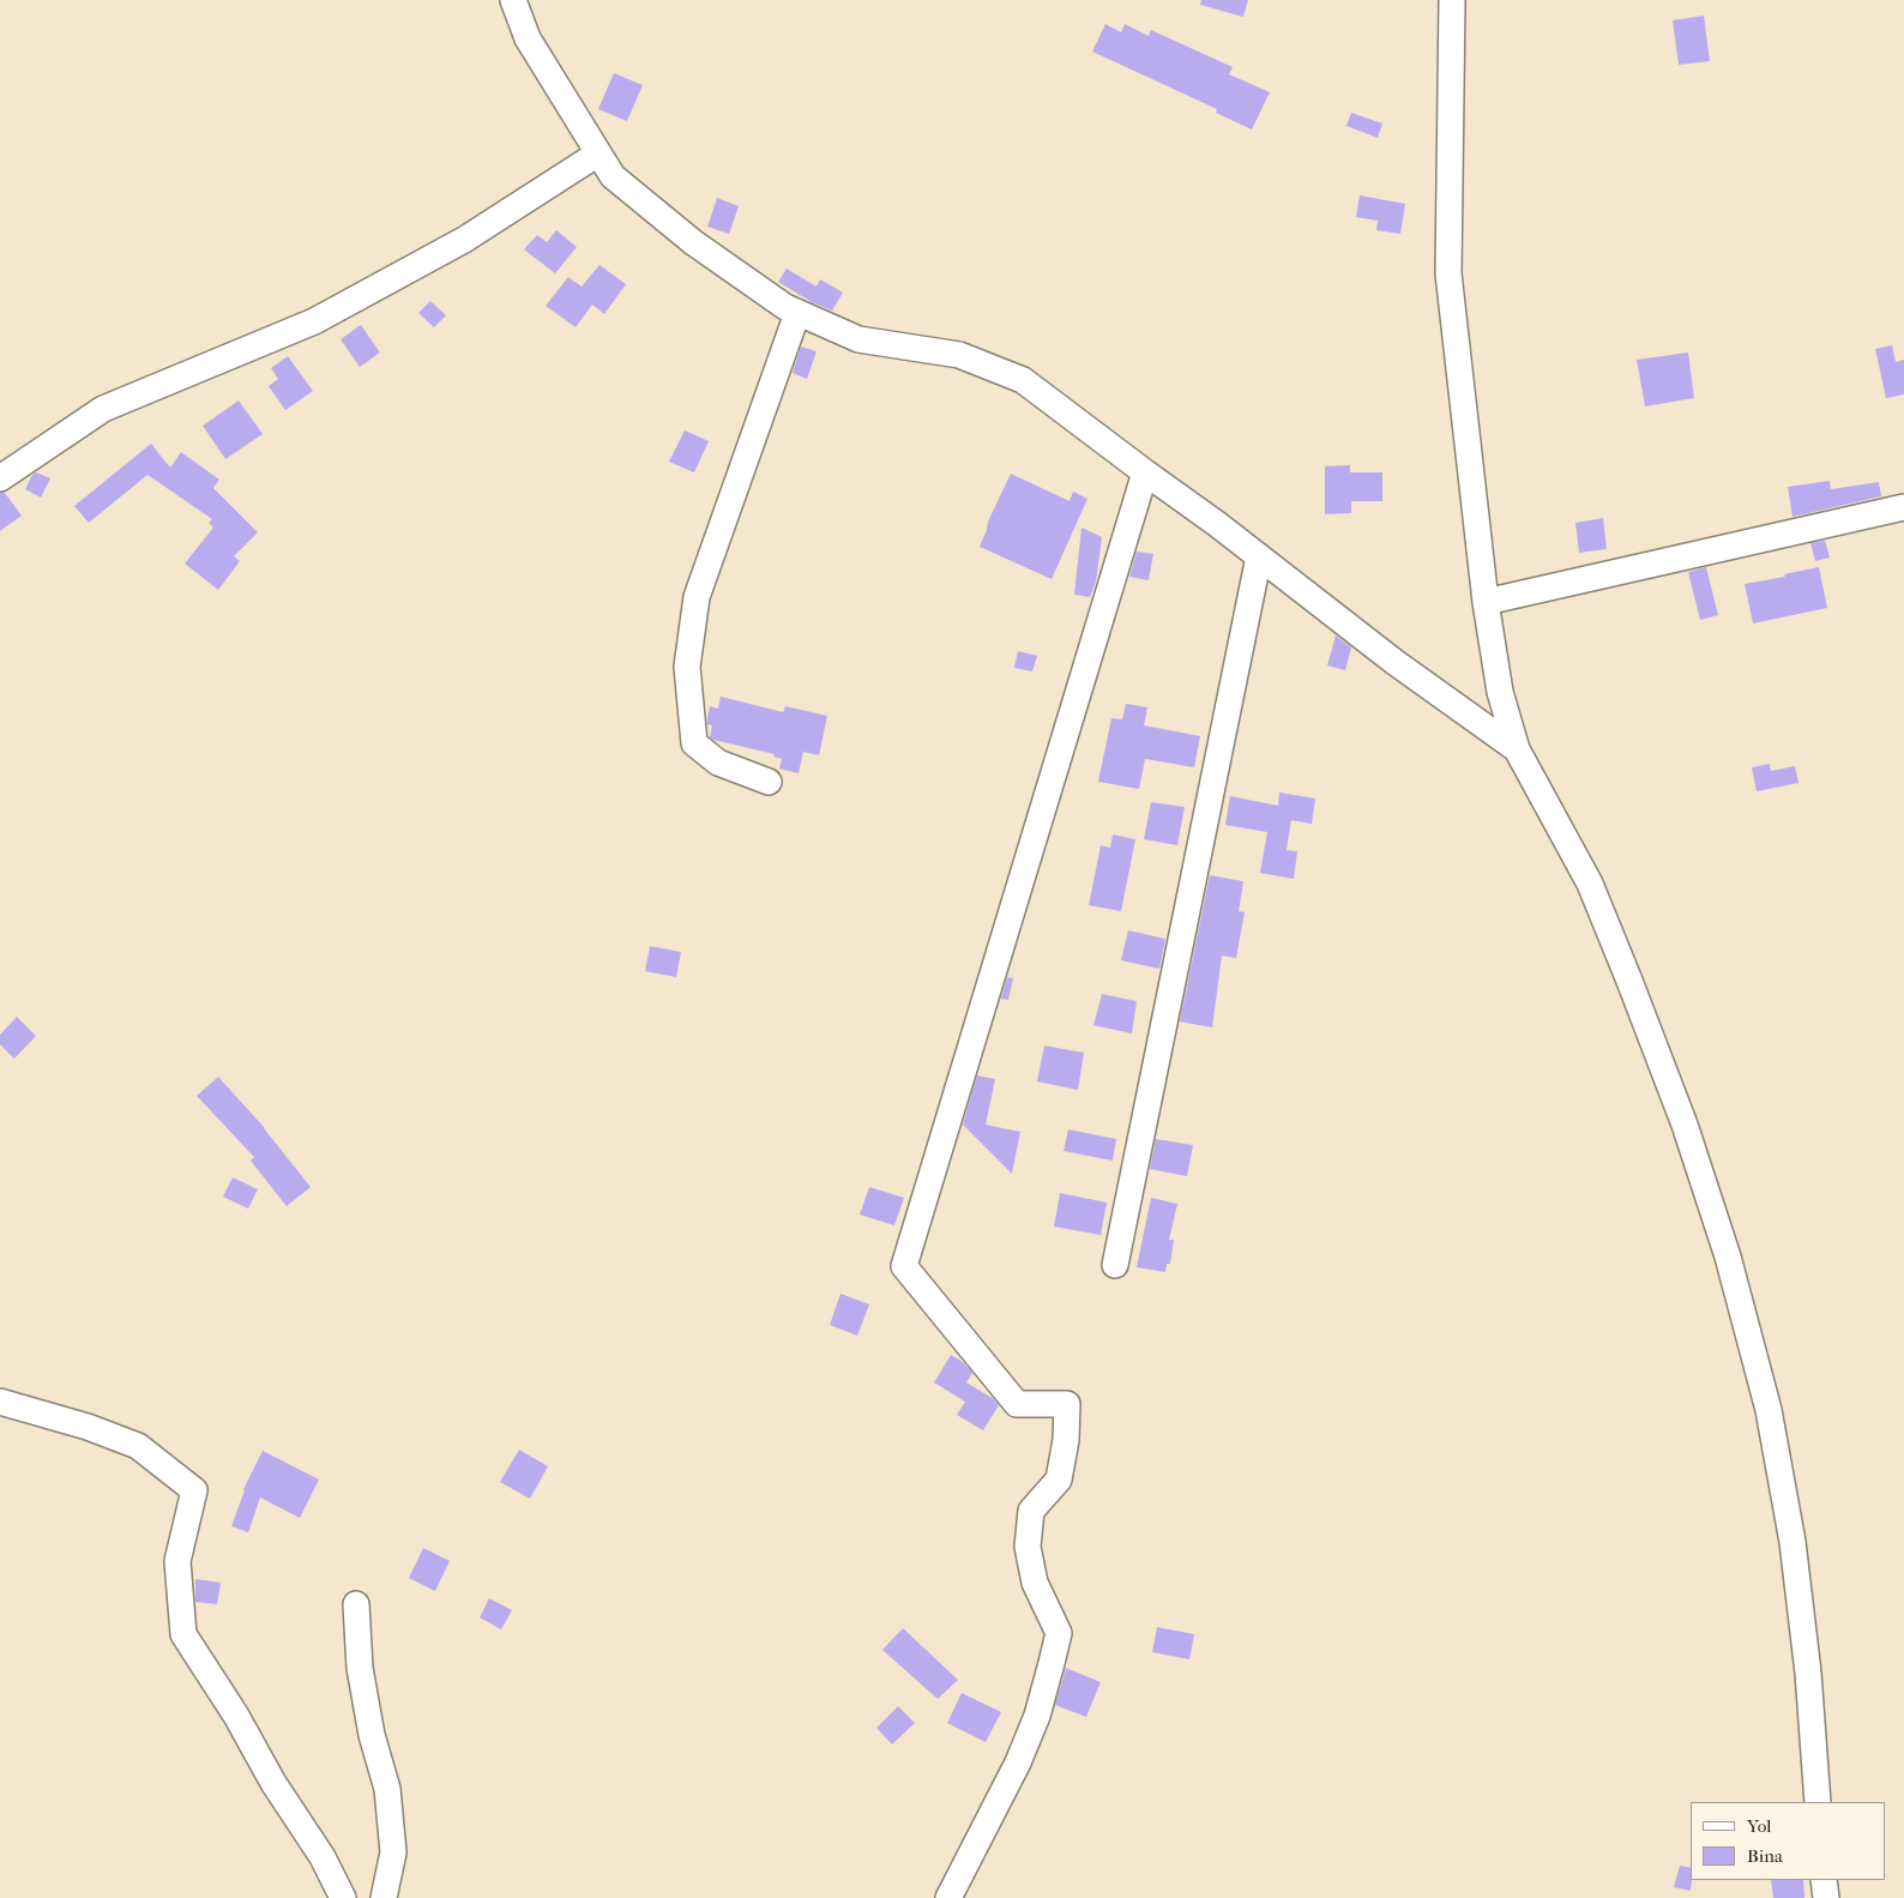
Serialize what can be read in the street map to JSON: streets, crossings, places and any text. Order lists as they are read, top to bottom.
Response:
{
  "legend": ["Yol", "Bina"]
}
